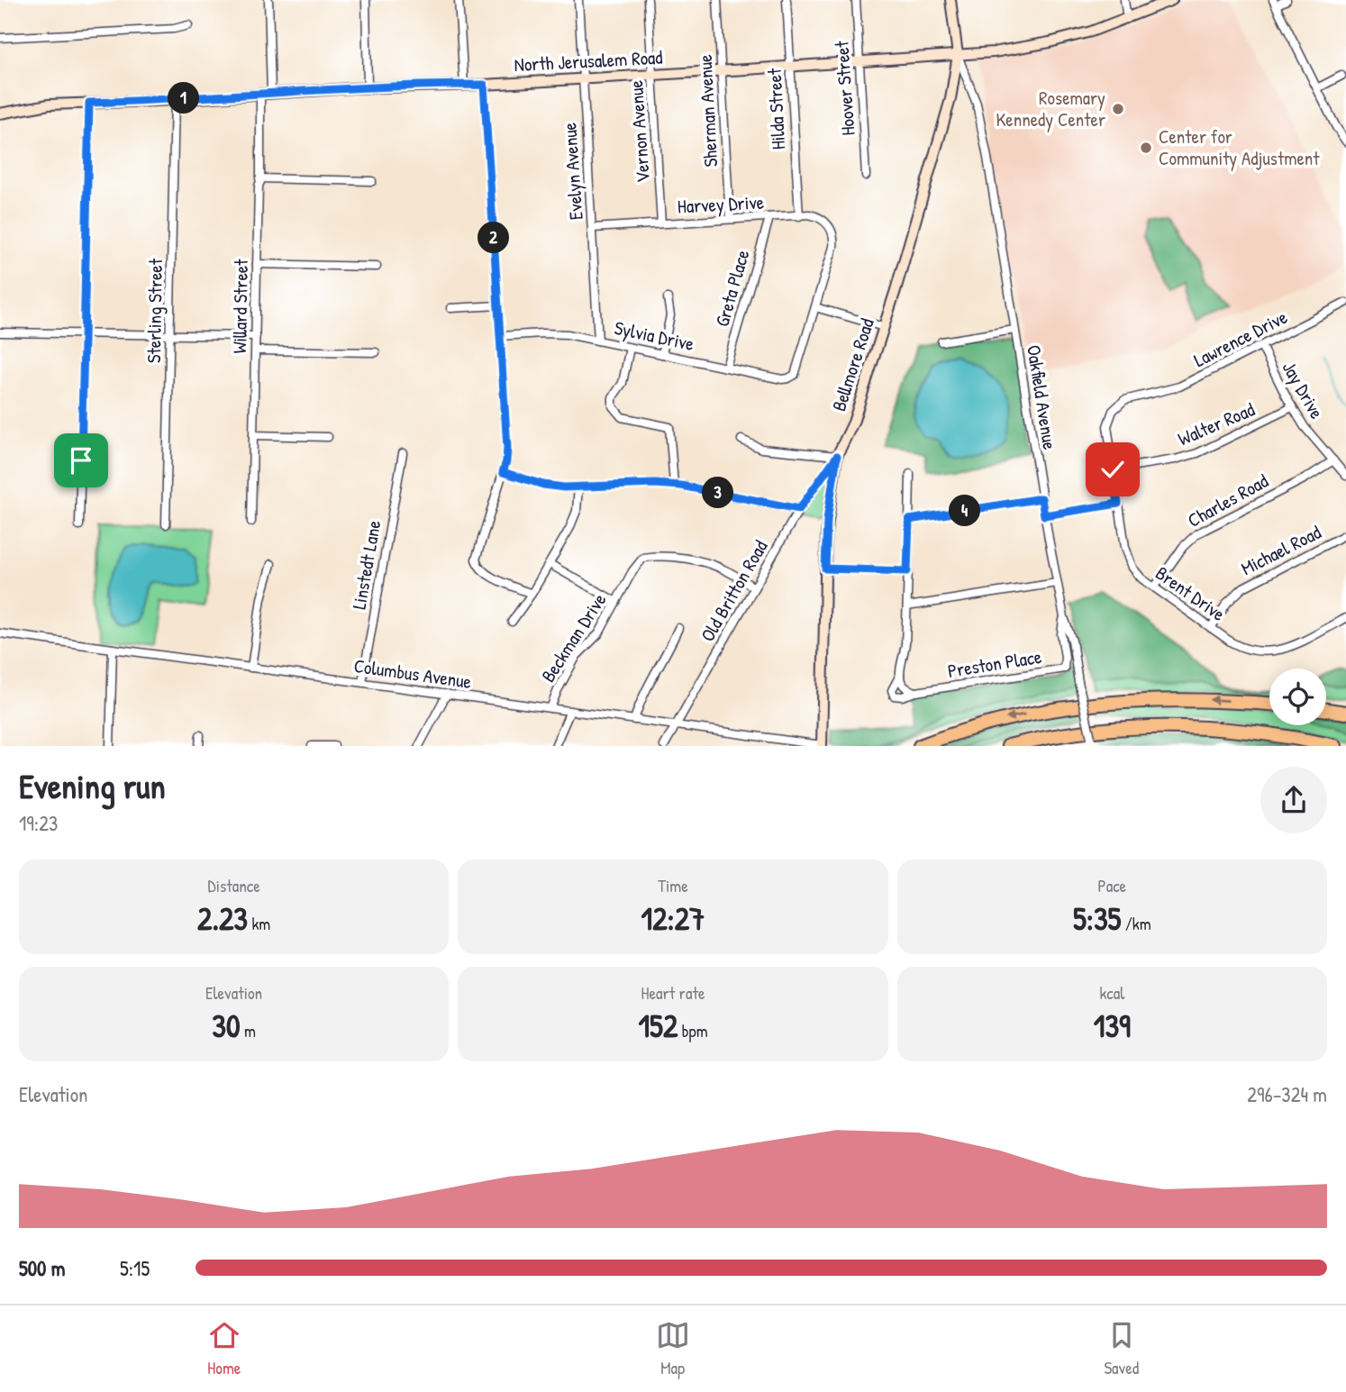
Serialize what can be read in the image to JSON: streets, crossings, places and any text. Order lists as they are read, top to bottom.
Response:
{
  "streets": {
    "main road": ["North Jerusalem Road", "Bellmore Road"],
    "street": [
      "Hoover Street",
      "Hilda Street",
      "Sherman Avenue",
      "Vernon Avenue",
      "Evelyn Avenue",
      "Harvey Drive",
      "Greta Place",
      "Willard Street",
      "Sterling Street",
      "Sylvia Drive",
      "Lawrence Drive",
      "Jay Drive",
      "Oakfield Avenue",
      "Walter Road",
      "Charles Road",
      "Michael Road",
      "Linstedt Lane",
      "Old Britton Road",
      "Brent Drive",
      "Beckman Drive",
      "Preston Place",
      "Columbus Avenue"
    ]
  },
  "crossings": [
    ["North Jerusalem Road", "Hoover Street"],
    ["North Jerusalem Road", "Hilda Street"],
    ["North Jerusalem Road", "Sherman Avenue"],
    ["North Jerusalem Road", "Vernon Avenue"],
    ["North Jerusalem Road", "Evelyn Avenue"],
    ["North Jerusalem Road", "Willard Street"],
    ["North Jerusalem Road", "Sterling Street"],
    ["North Jerusalem Road", "Bellmore Road"],
    ["North Jerusalem Road", "Oakfield Avenue"],
    ["Hilda Street", "Harvey Drive"],
    ["Sherman Avenue", "Harvey Drive"],
    ["Vernon Avenue", "Harvey Drive"],
    ["Evelyn Avenue", "Harvey Drive"],
    ["Evelyn Avenue", "Sylvia Drive"],
    ["Harvey Drive", "Greta Place"],
    ["Harvey Drive", "Sylvia Drive"],
    ["Greta Place", "Sylvia Drive"],
    ["Lawrence Drive", "Jay Drive"],
    ["Lawrence Drive", "Brent Drive"],
    ["Bellmore Road", "Oakfield Avenue"],
    ["Bellmore Road", "Old Britton Road"],
    ["Bellmore Road", "Columbus Avenue"],
    ["Jay Drive", "Walter Road"],
    ["Jay Drive", "Charles Road"],
    ["Oakfield Avenue", "Preston Place"],
    ["Walter Road", "Brent Drive"],
    ["Charles Road", "Brent Drive"],
    ["Michael Road", "Brent Drive"],
    ["Linstedt Lane", "Columbus Avenue"],
    ["Old Britton Road", "Beckman Drive"],
    ["Old Britton Road", "Columbus Avenue"],
    ["Beckman Drive", "Columbus Avenue"]
  ],
  "places": ["Rosemary Kennedy Center", "Center for Community Adjustment"],
  "page": {
    "pins": [
      "1",
      "2",
      "3",
      "4"
    ],
    "heading": ["Evening run", "19:23"],
    "stats": [
      ["Distance", "2.23 km"],
      ["Time", "12:27"],
      ["Pace", "5:35 /km"],
      ["Elevation", "30 m"],
      ["Heart rate", "152 bpm"],
      ["kcal", "139"]
    ],
    "chart": ["Elevation", "296–324 m"],
    "list": [
      {
        "name": "500 m",
        "note": "5:15"
      }
    ],
    "tabs": ["Home", "Map", "Saved"]
  }
}
